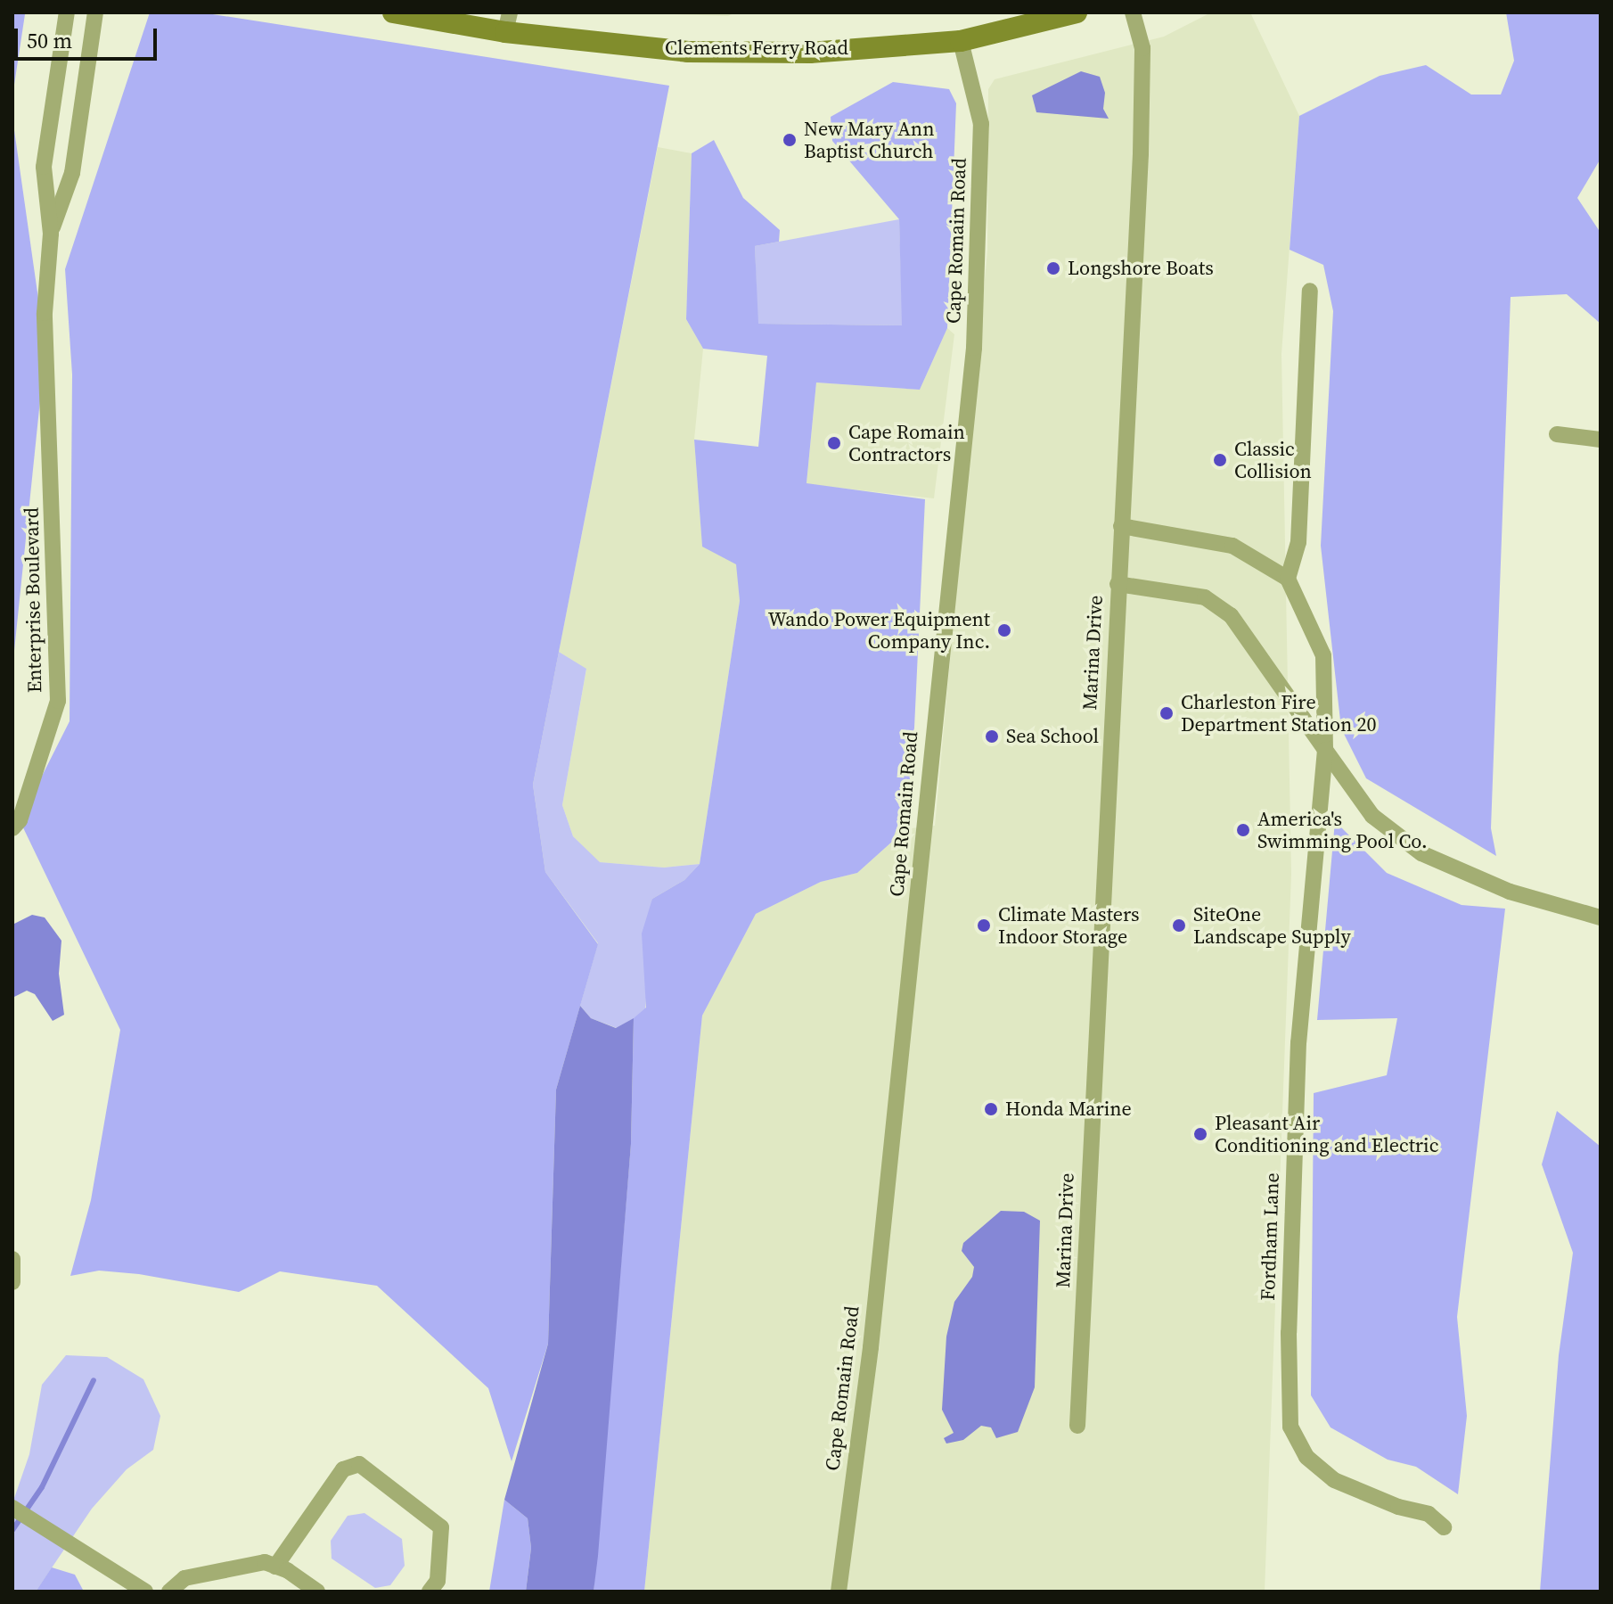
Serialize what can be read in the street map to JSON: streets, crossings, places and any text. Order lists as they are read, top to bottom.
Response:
{
  "streets": {
    "main road": ["Clements Ferry Road"],
    "street": [
      "Cape Romain Road",
      "Enterprise Boulevard",
      "Marina Drive",
      "Fordham Lane"
    ]
  },
  "crossings": [
    ["Clements Ferry Road", "Cape Romain Road"]
  ],
  "places": [
    "New Mary Ann Baptist Church",
    "Longshore Boats",
    "Cape Romain Contractors",
    "Classic Collision",
    "Wando Power Equipment Company Inc.",
    "Charleston Fire Department Station 20",
    "Sea School",
    "America's Swimming Pool Co.",
    "Climate Masters Indoor Storage",
    "SiteOne Landscape Supply",
    "Honda Marine",
    "Pleasant Air Conditioning and Electric"
  ],
  "scale_bar": "50 m"
}
